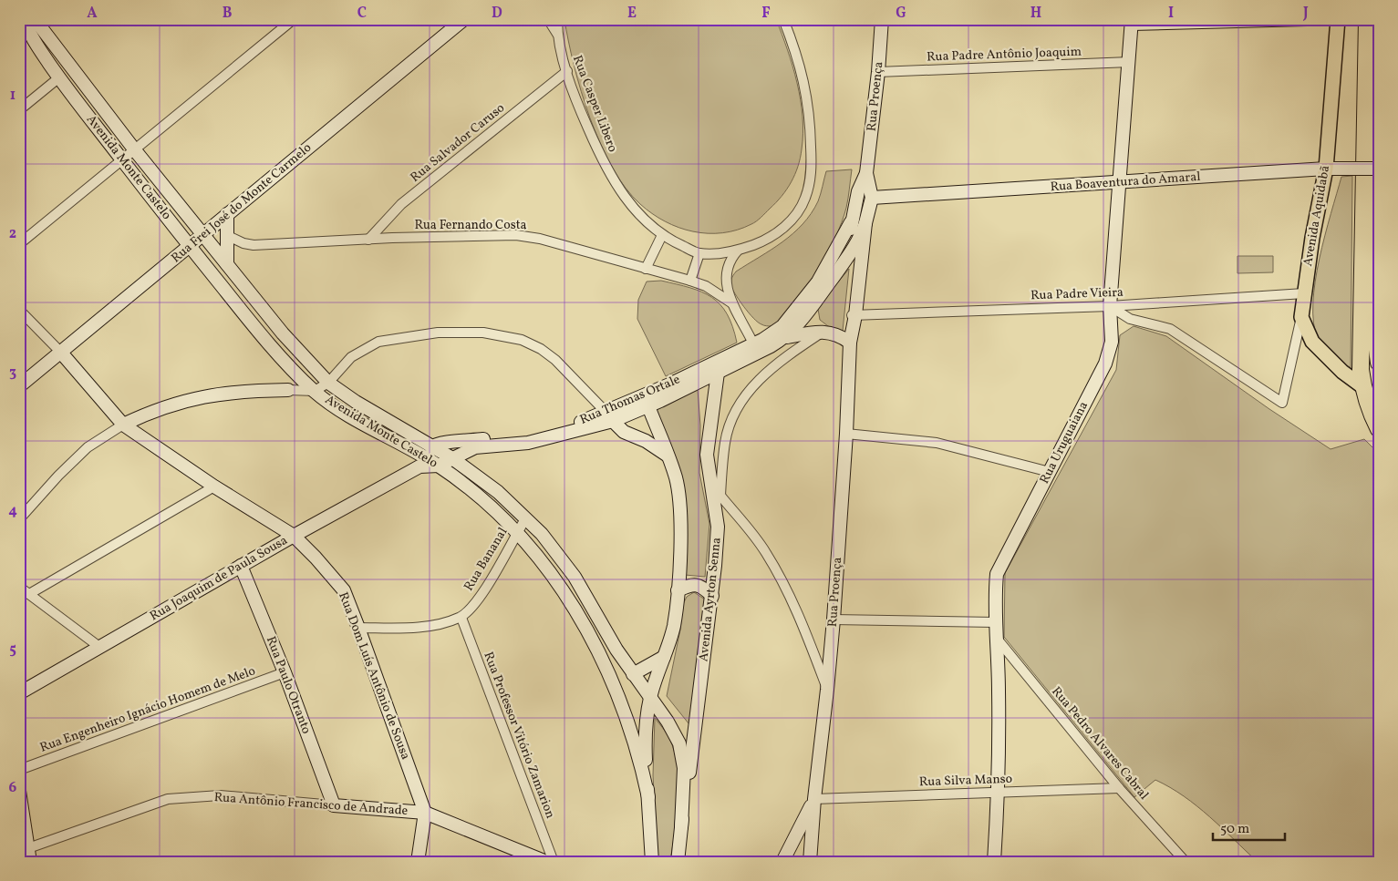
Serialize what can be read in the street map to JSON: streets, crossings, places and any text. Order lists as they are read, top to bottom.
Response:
{
  "streets": {
    "main road": [
      "Rua Proença",
      "Avenida Monte Castelo",
      "Rua Boaventura do Amaral",
      "Rua Frei José do Monte Carmelo",
      "Avenida Aquidabã",
      "Rua Thomas Ortale",
      "Rua Uruguaiana",
      "Rua Joaquim de Paula Sousa",
      "Avenida Ayrton Senna",
      "Rua Dom Luís Antônio de Sousa",
      "Rua Paulo Otranto",
      "Rua Antônio Francisco de Andrade"
    ],
    "street": [
      "Rua Padre Antônio Joaquim",
      "Rua Casper Libero",
      "Rua Salvador Caruso",
      "Rua Fernando Costa",
      "Rua Padre Vieira",
      "Rua Bananal",
      "Rua Engenheiro Ignácio Homem de Melo",
      "Rua Professor Vitório Zamarion",
      "Rua Pedro Alvares Cabral",
      "Rua Silva Manso"
    ]
  },
  "crossings": [
    ["Rua Padre Antônio Joaquim", "Rua Proença"],
    ["Rua Padre Antônio Joaquim", "Rua Uruguaiana"],
    ["Rua Proença", "Rua Boaventura do Amaral"],
    ["Rua Proença", "Rua Padre Vieira"],
    ["Rua Proença", "Rua Thomas Ortale"],
    ["Rua Proença", "Rua Silva Manso"],
    ["Rua Casper Libero", "Rua Salvador Caruso"],
    ["Rua Salvador Caruso", "Rua Fernando Costa"],
    ["Avenida Monte Castelo", "Rua Frei José do Monte Carmelo"],
    ["Avenida Monte Castelo", "Rua Thomas Ortale"],
    ["Avenida Monte Castelo", "Rua Bananal"],
    ["Avenida Monte Castelo", "Rua Joaquim de Paula Sousa"],
    ["Avenida Monte Castelo", "Avenida Ayrton Senna"],
    ["Rua Boaventura do Amaral", "Avenida Aquidabã"],
    ["Rua Boaventura do Amaral", "Rua Uruguaiana"],
    ["Rua Frei José do Monte Carmelo", "Rua Dom Luís Antônio de Sousa"],
    ["Avenida Aquidabã", "Rua Padre Vieira"],
    ["Rua Fernando Costa", "Rua Thomas Ortale"],
    ["Rua Padre Vieira", "Rua Uruguaiana"],
    ["Rua Thomas Ortale", "Avenida Ayrton Senna"],
    ["Rua Uruguaiana", "Rua Pedro Alvares Cabral"],
    ["Rua Uruguaiana", "Rua Silva Manso"],
    ["Rua Bananal", "Rua Professor Vitório Zamarion"],
    ["Rua Joaquim de Paula Sousa", "Rua Dom Luís Antônio de Sousa"],
    ["Rua Joaquim de Paula Sousa", "Rua Paulo Otranto"],
    ["Rua Dom Luís Antônio de Sousa", "Rua Antônio Francisco de Andrade"],
    ["Rua Paulo Otranto", "Rua Engenheiro Ignácio Homem de Melo"],
    ["Rua Paulo Otranto", "Rua Antônio Francisco de Andrade"],
    ["Rua Pedro Alvares Cabral", "Rua Silva Manso"]
  ],
  "scale_bar": "50 m",
  "grid": {
    "columns": [
      "A",
      "B",
      "C",
      "D",
      "E",
      "F",
      "G",
      "H",
      "I",
      "J"
    ],
    "rows": [
      "1",
      "2",
      "3",
      "4",
      "5",
      "6"
    ]
  }
}
